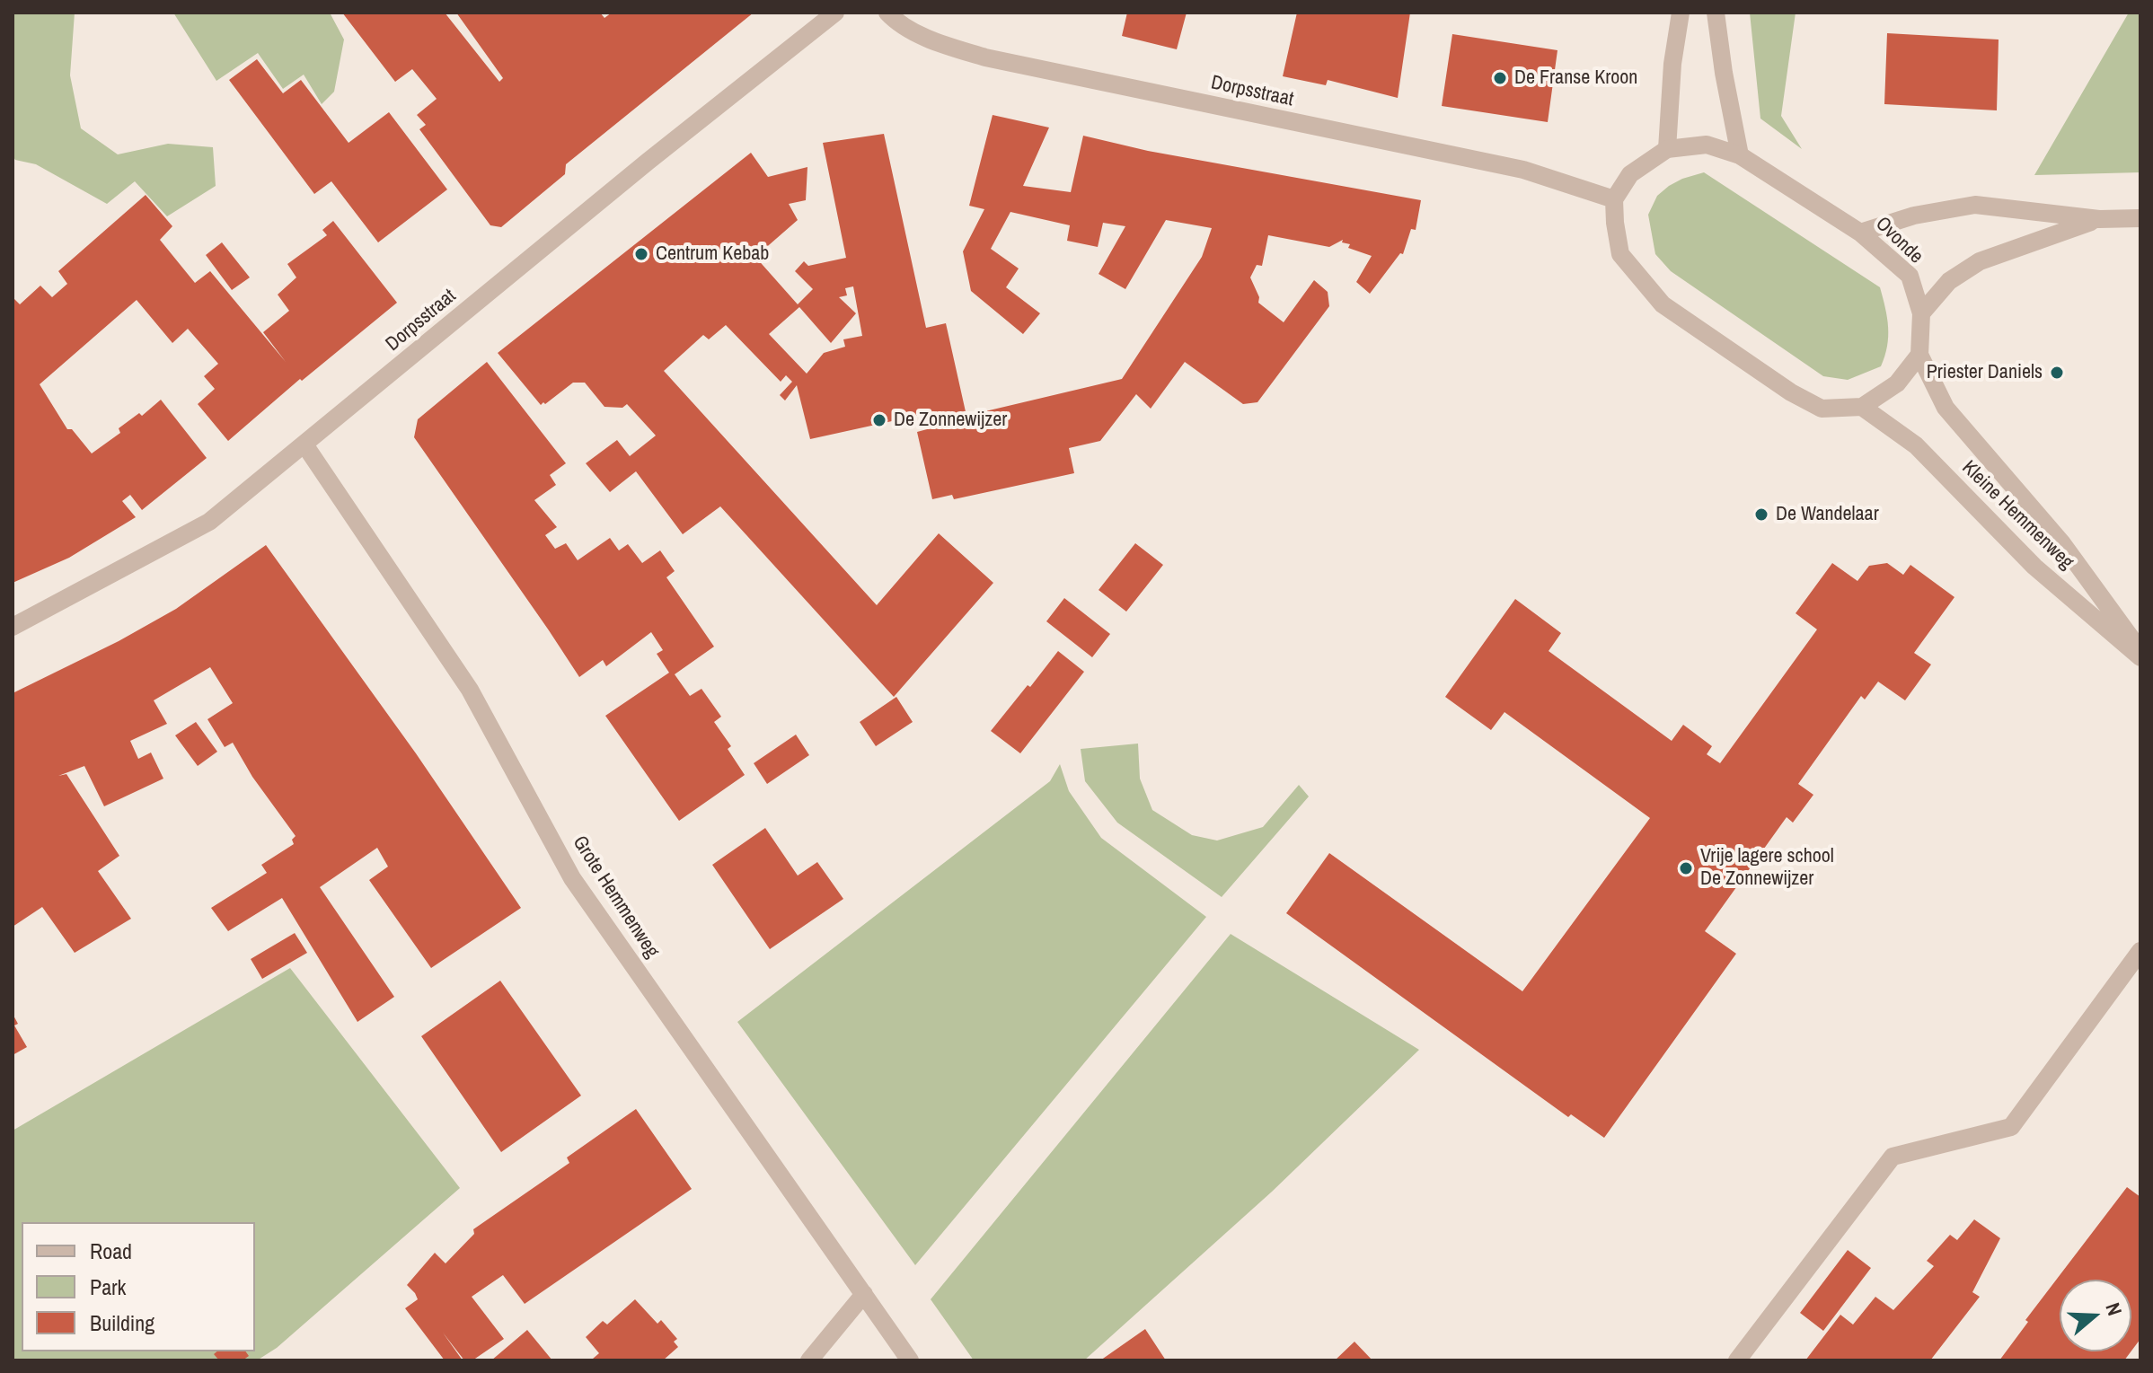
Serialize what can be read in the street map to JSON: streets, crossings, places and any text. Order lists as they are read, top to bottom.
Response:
{
  "streets": {
    "street": [
      "Dorpsstraat",
      "Ovonde",
      "Kleine Hemmenweg",
      "Grote Hemmenweg"
    ]
  },
  "crossings": [
    ["Dorpsstraat", "Ovonde"],
    ["Dorpsstraat", "Grote Hemmenweg"],
    ["Ovonde", "Kleine Hemmenweg"]
  ],
  "places": [
    "De Franse Kroon",
    "Centrum Kebab",
    "Priester Daniels",
    "De Zonnewijzer",
    "De Wandelaar",
    "Vrije lagere school De Zonnewijzer"
  ],
  "legend": ["Road", "Park", "Building"],
  "north": "right"
}
